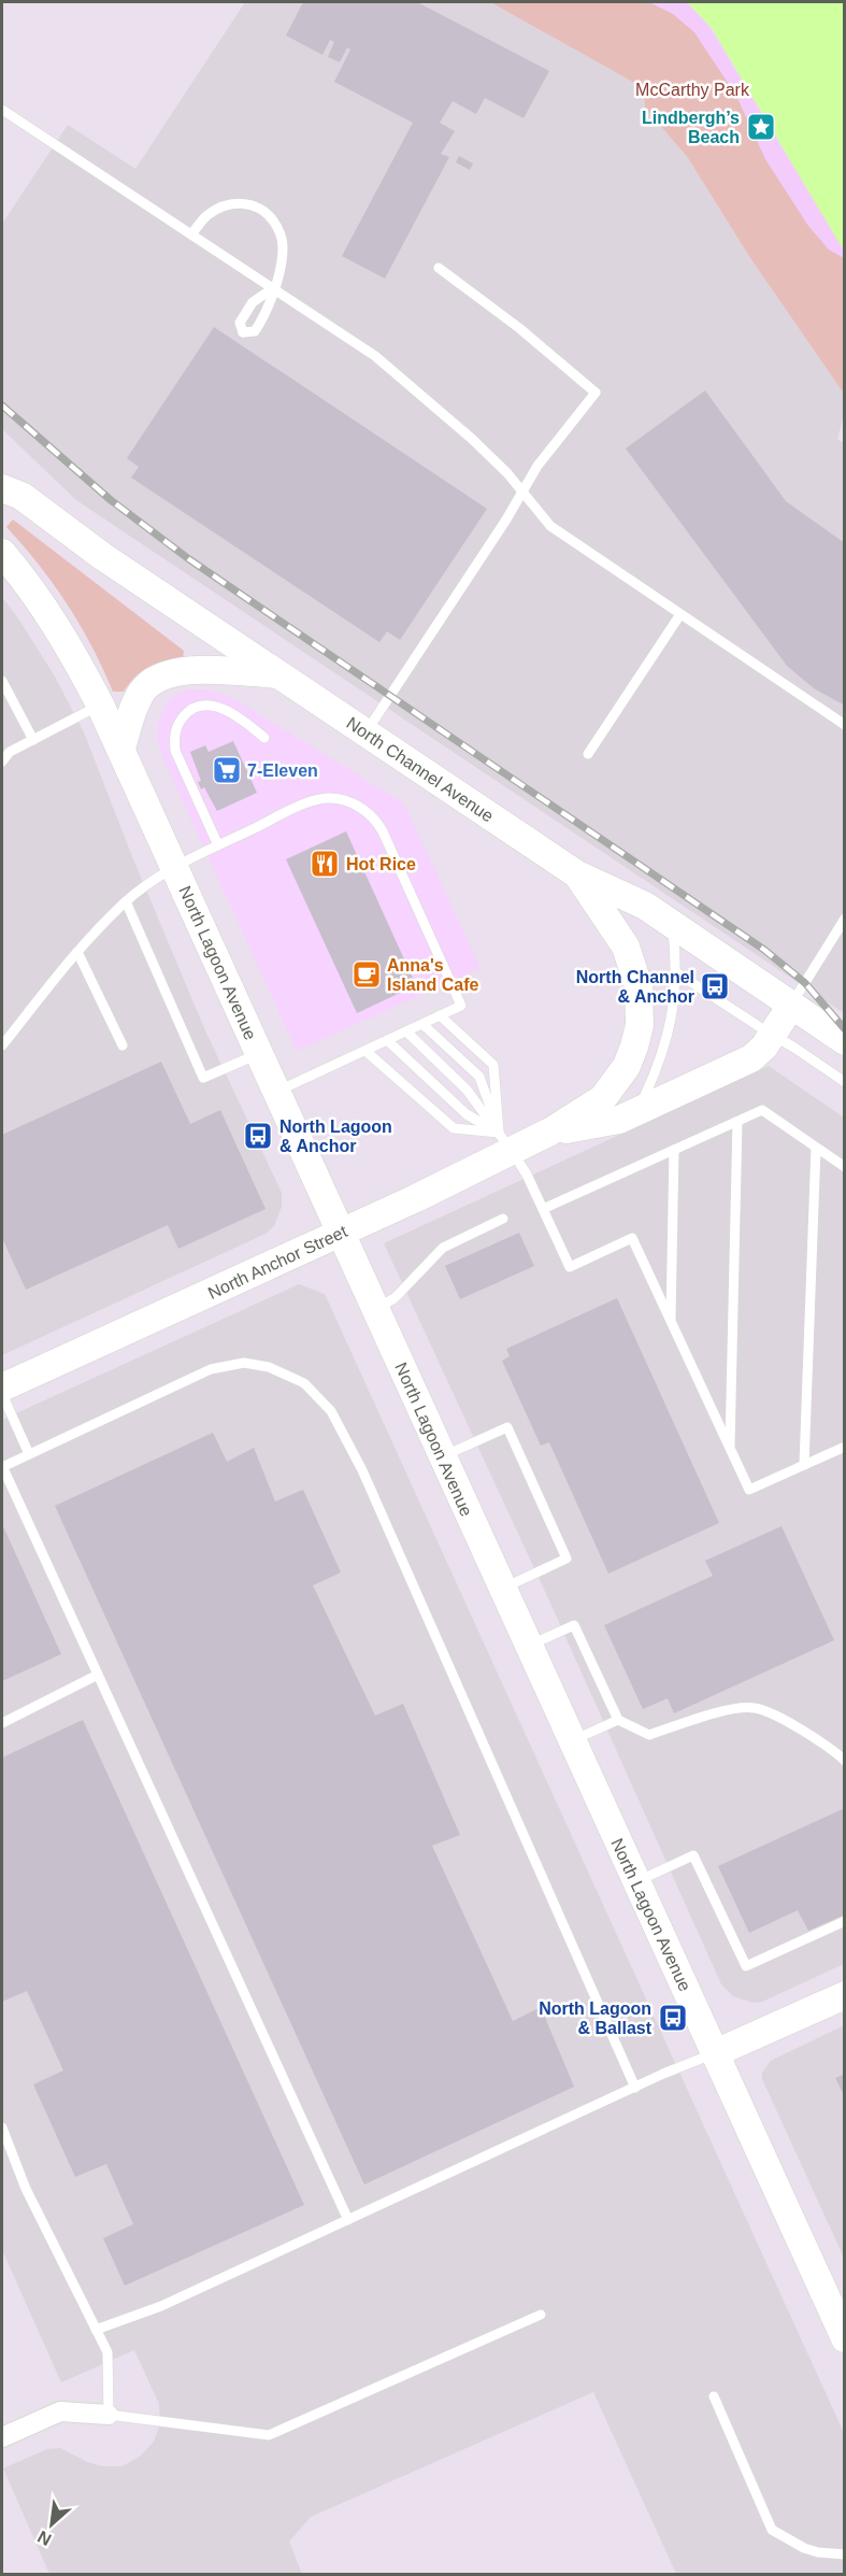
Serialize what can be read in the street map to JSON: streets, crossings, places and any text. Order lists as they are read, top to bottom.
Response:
{
  "streets": {
    "street": ["North Channel Avenue", "North Lagoon Avenue", "North Anchor Street"]
  },
  "crossings": [
    ["North Channel Avenue", "North Anchor Street"],
    ["North Lagoon Avenue", "North Anchor Street"]
  ],
  "parks": ["McCarthy Park"],
  "places": {
    "place": ["Lindbergh’s Beach"],
    "supermarket": ["7-Eleven"],
    "restaurant": ["Hot Rice"],
    "cafe": ["Anna's Island Cafe"],
    "bus stop": ["North Channel & Anchor", "North Lagoon & Anchor", "North Lagoon & Ballast"]
  },
  "north": "bottom left"
}
